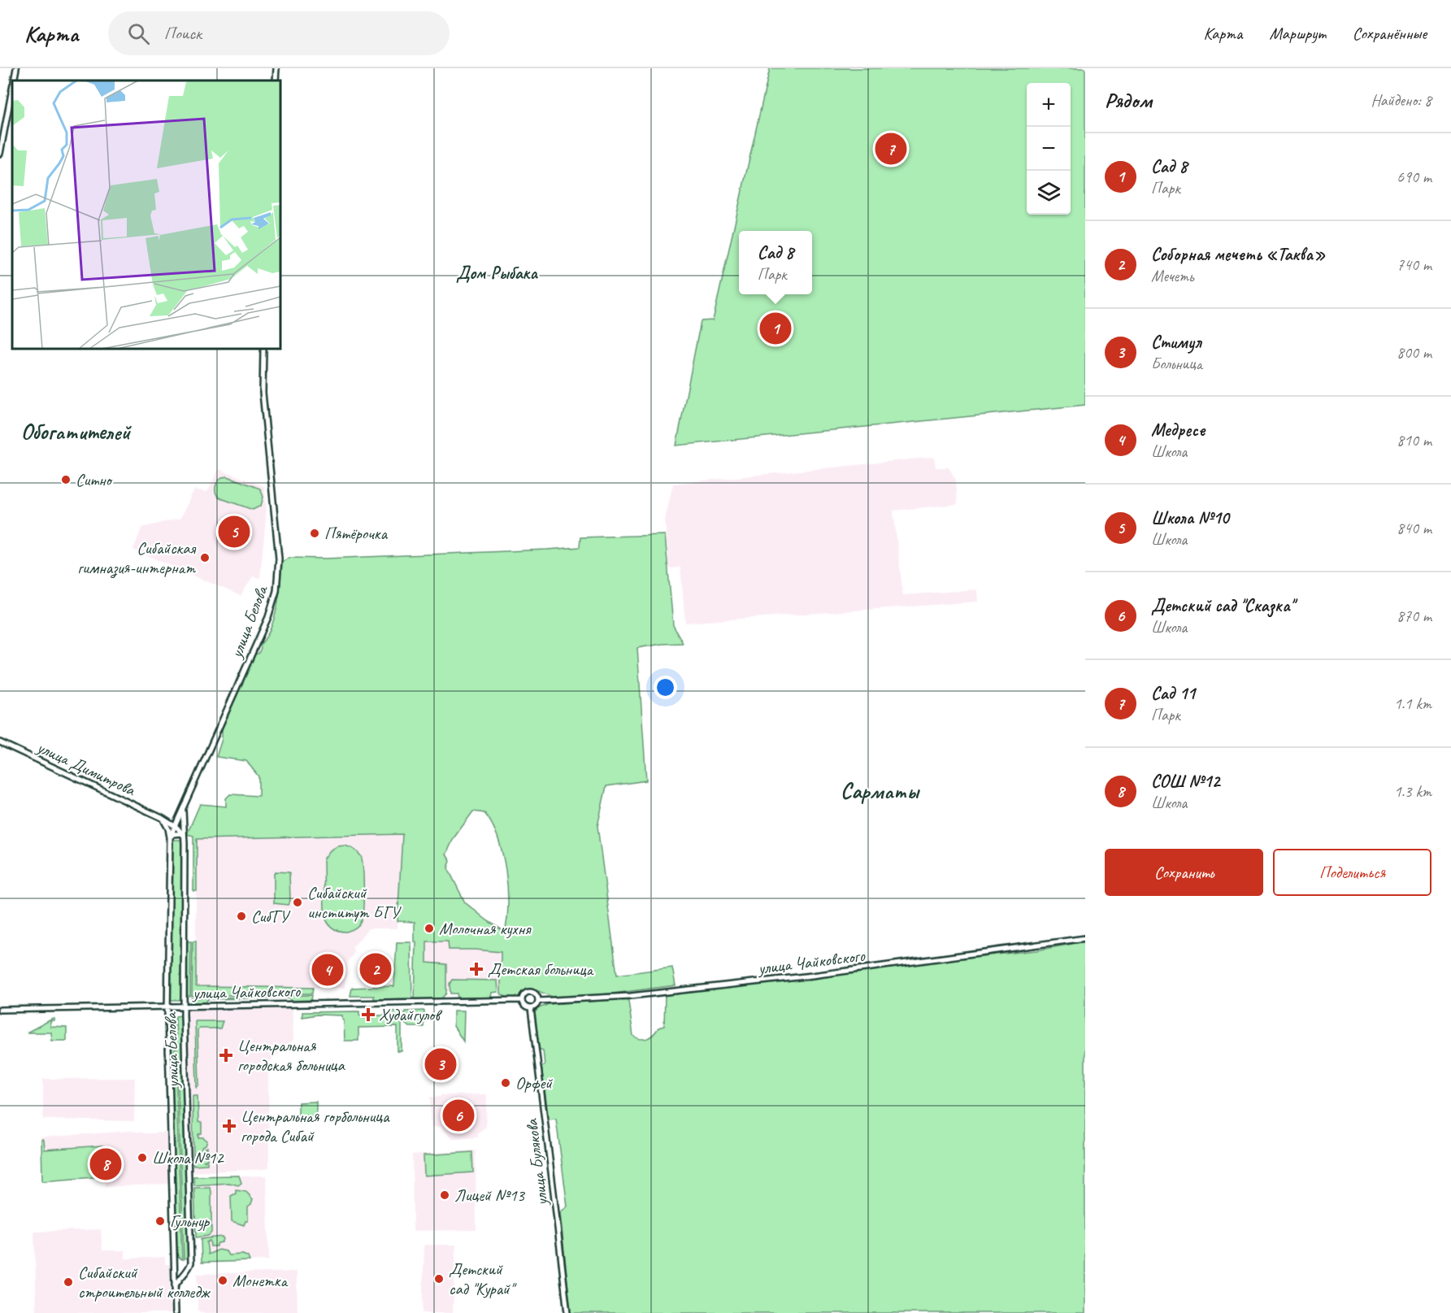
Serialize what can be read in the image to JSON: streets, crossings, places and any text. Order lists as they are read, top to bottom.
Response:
{
  "streets": {
    "main road": [
      "улица Белова",
      "улица Димитрова",
      "улица Чайковского",
      "улица Булякова"
    ]
  },
  "crossings": [
    ["улица Белова", "улица Димитрова"],
    ["улица Белова", "улица Чайковского"],
    ["улица Чайковского", "улица Булякова"]
  ],
  "districts": ["Дом Рыбака", "Обогатителей", "Сарматы"],
  "places": {
    "other": [
      "Ситно",
      "Пятёрочка",
      "Сибайская гимназия-интернат",
      "Сибайский институт БГУ",
      "СибГУ",
      "Молочная кухня",
      "Орфей",
      "Школа №12",
      "Лицей №13",
      "Гульнур",
      "Детский сад \"Курай\"",
      "Монетка",
      "Сибайский строительный колледж"
    ],
    "health": [
      "Детская больница",
      "Худайгулов",
      "Центральная городская больница",
      "Центральная горбольница города Сибай"
    ]
  },
  "page": {
    "header": "Карта",
    "search": "Поиск",
    "nav": ["Карта", "Маршрут", "Сохранённые"],
    "heading": ["Рядом", "Найдено: 8"],
    "map_buttons": ["+", "−"],
    "pins": [
      "7",
      "1",
      "5",
      "2",
      "4",
      "3",
      "6",
      "8"
    ],
    "list": [
      {
        "mark": "1",
        "name": "Сад 8",
        "note": "Парк",
        "value": "690 m"
      },
      {
        "mark": "2",
        "name": "Соборная мечеть «Таква»",
        "note": "Мечеть",
        "value": "740 m"
      },
      {
        "mark": "3",
        "name": "Стимул",
        "note": "Больница",
        "value": "800 m"
      },
      {
        "mark": "4",
        "name": "Медресе",
        "note": "Школа",
        "value": "810 m"
      },
      {
        "mark": "5",
        "name": "Школа №10",
        "note": "Школа",
        "value": "840 m"
      },
      {
        "mark": "6",
        "name": "Детский сад \"Сказка\"",
        "note": "Школа",
        "value": "870 m"
      },
      {
        "mark": "7",
        "name": "Сад 11",
        "note": "Парк",
        "value": "1.1 km"
      },
      {
        "mark": "8",
        "name": "СОШ №12",
        "note": "Школа",
        "value": "1.3 km"
      }
    ],
    "popup": ["Сад 8", "Парк"],
    "buttons": ["Сохранить", "Поделиться"]
  }
}
